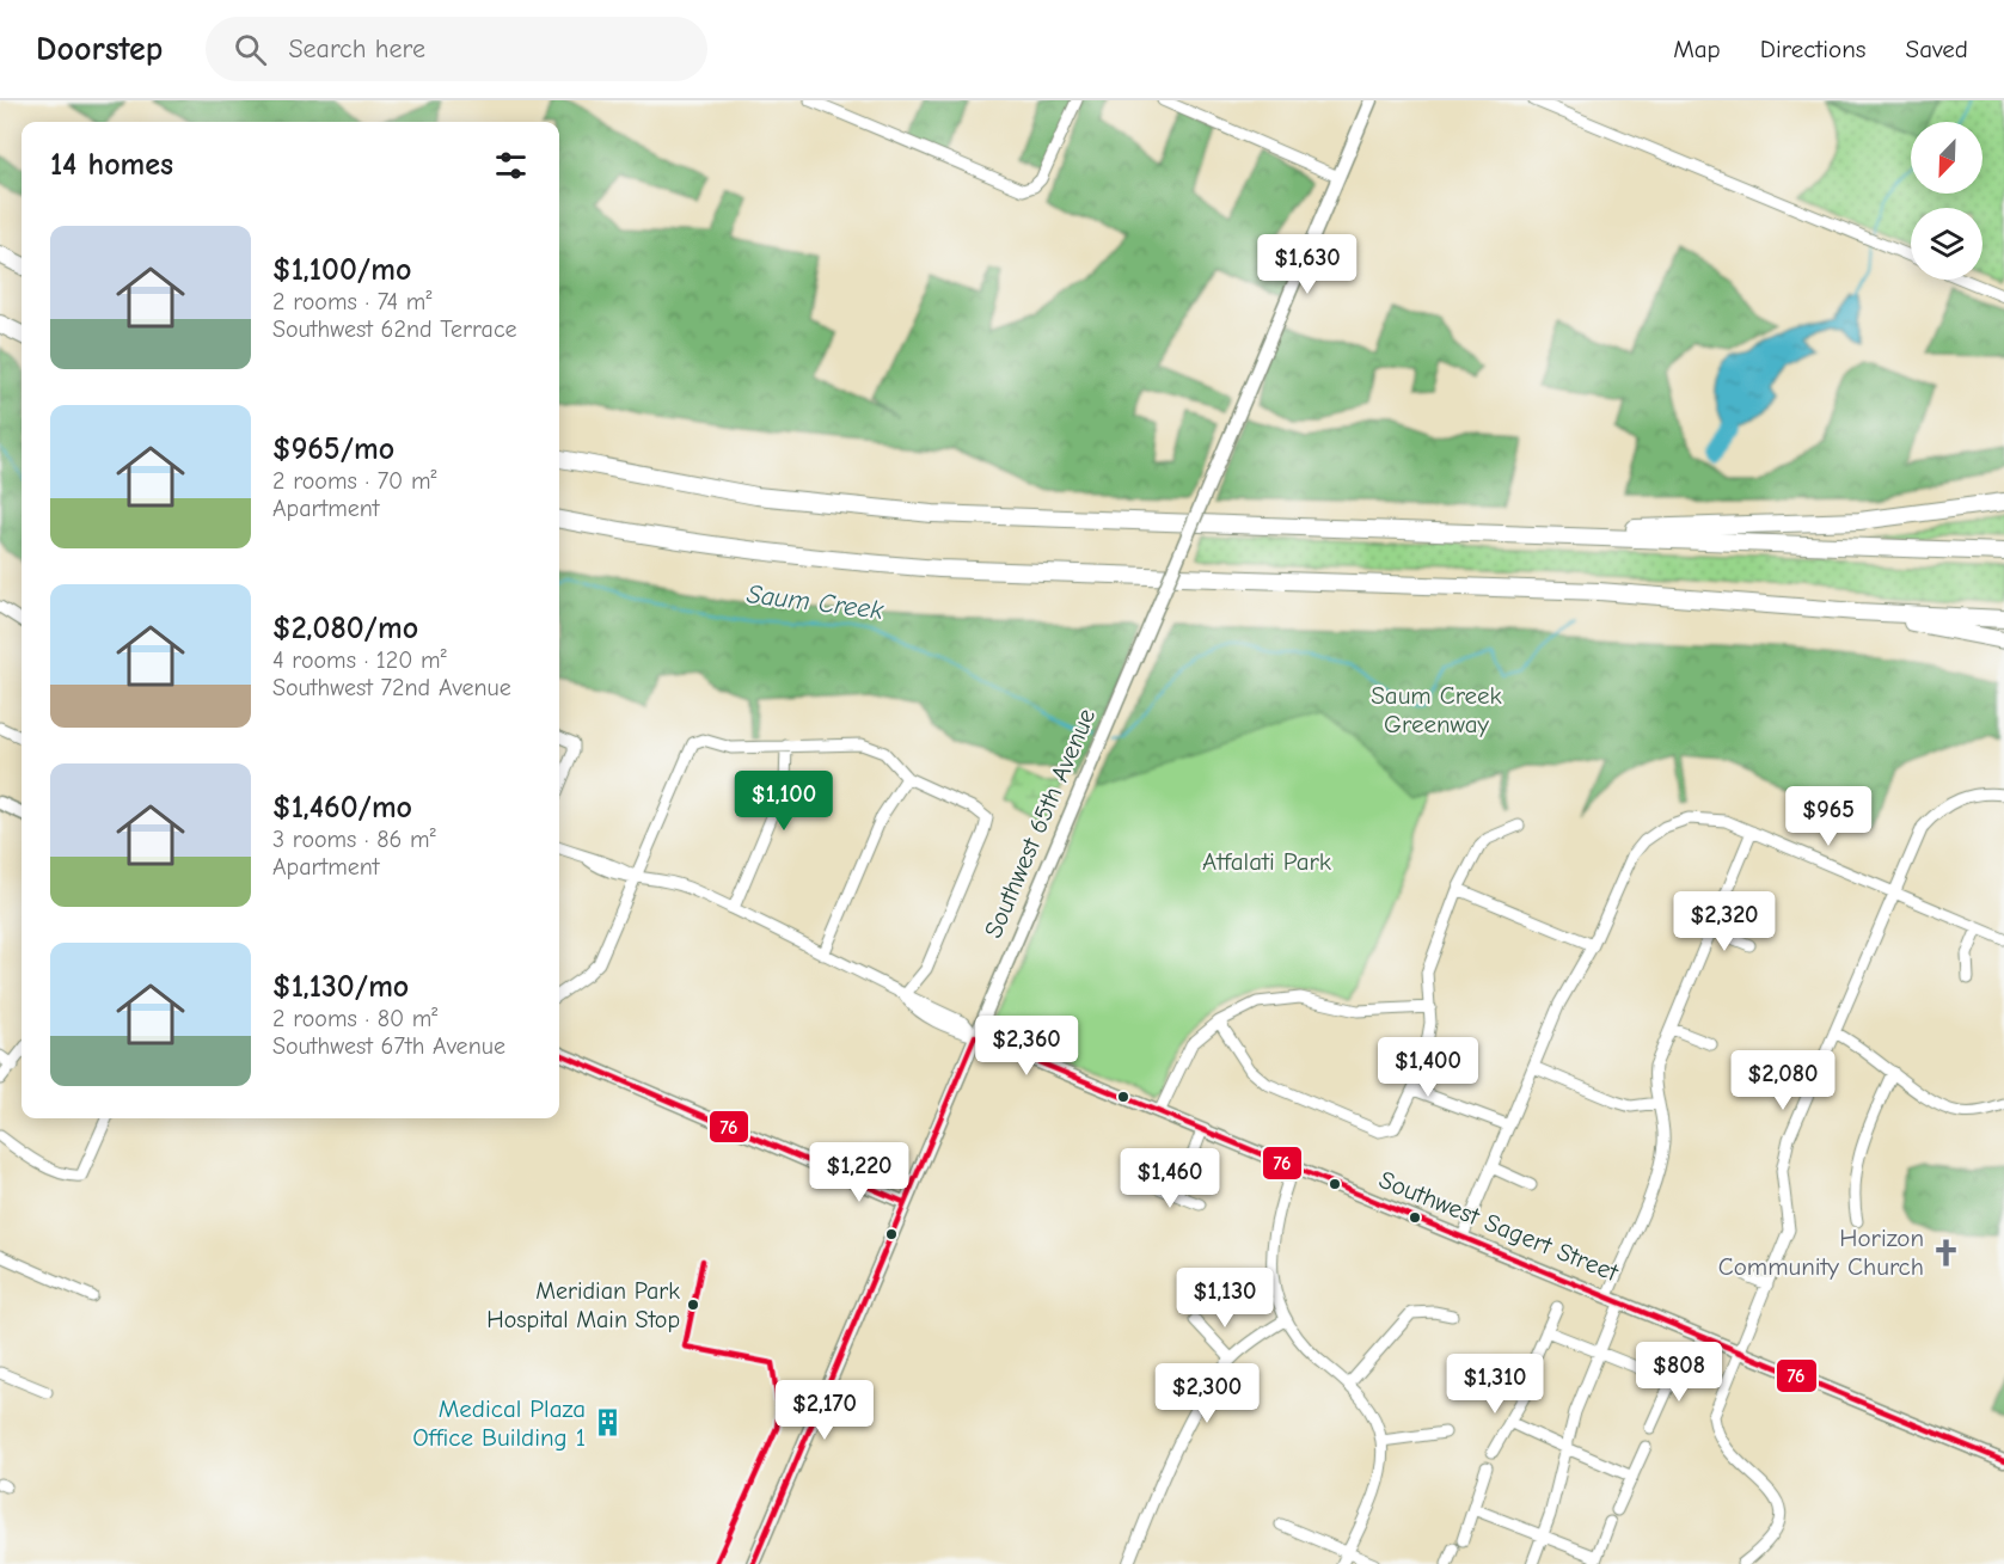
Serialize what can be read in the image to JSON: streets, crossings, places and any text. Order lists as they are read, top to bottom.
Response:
{
  "streets": {
    "main road": ["Southwest 65th Avenue", "Southwest Sagert Street"]
  },
  "crossings": [
    ["Southwest 65th Avenue", "Southwest Sagert Street"]
  ],
  "water": ["Saum Creek"],
  "parks": ["Saum Creek Greenway", "Atfalati Park"],
  "places": {
    "church": ["Horizon Community Church"],
    "other": ["Meridian Park Hospital Main Stop"],
    "building": ["Medical Plaza Office Building 1"]
  },
  "lines": ["transit line 76"],
  "north": "bottom left",
  "page": {
    "header": "Doorstep",
    "search": "Search here",
    "nav": ["Map", "Directions", "Saved"],
    "heading": "14 homes",
    "list": [
      {
        "name": "$1,100/mo",
        "note": "2 rooms · 74 m² · Southwest 62nd Terrace"
      },
      {
        "name": "$965/mo",
        "note": "2 rooms · 70 m² · Apartment"
      },
      {
        "name": "$2,080/mo",
        "note": "4 rooms · 120 m² · Southwest 72nd Avenue"
      },
      {
        "name": "$1,460/mo",
        "note": "3 rooms · 86 m² · Apartment"
      },
      {
        "name": "$1,130/mo",
        "note": "2 rooms · 80 m² · Southwest 67th Avenue"
      }
    ],
    "price": [
      "$1,630",
      "$1,100",
      "$965",
      "$2,320",
      "$2,360",
      "$1,400",
      "$2,080",
      "$1,220",
      "$1,460",
      "$1,130",
      "$808",
      "$1,310",
      "$2,300",
      "$2,170"
    ]
  }
}
